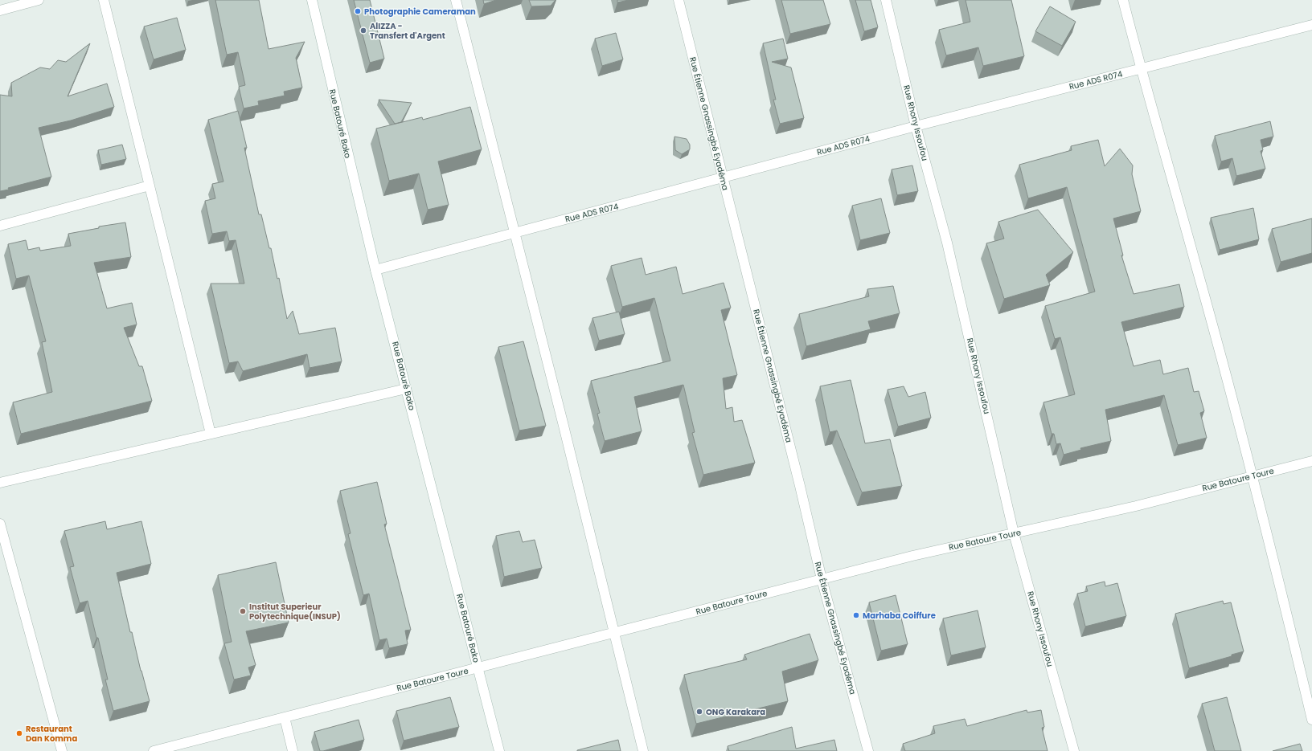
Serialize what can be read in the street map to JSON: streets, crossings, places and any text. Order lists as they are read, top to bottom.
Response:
{
  "streets": {
    "street": [
      "Rue ADS R074",
      "Rue Rhony Issoufou",
      "Rue Batouré Bako",
      "Rue Étienne Gnassingbé Eyadéma",
      "Rue Batoure Toure"
    ]
  },
  "crossings": [
    ["Rue ADS R074", "Rue Rhony Issoufou"],
    ["Rue ADS R074", "Rue Batouré Bako"],
    ["Rue ADS R074", "Rue Étienne Gnassingbé Eyadéma"],
    ["Rue Rhony Issoufou", "Rue Batoure Toure"],
    ["Rue Batouré Bako", "Rue Batoure Toure"],
    ["Rue Étienne Gnassingbé Eyadéma", "Rue Batoure Toure"]
  ],
  "places": [
    "Photographie Cameraman",
    "AlIZZA - Transfert d'Argent",
    "Institut Superieur Polytechnique(INSUP)",
    "Marhaba Coiffure",
    "ONG Karakara",
    "Restaurant Dan Komma"
  ]
}
